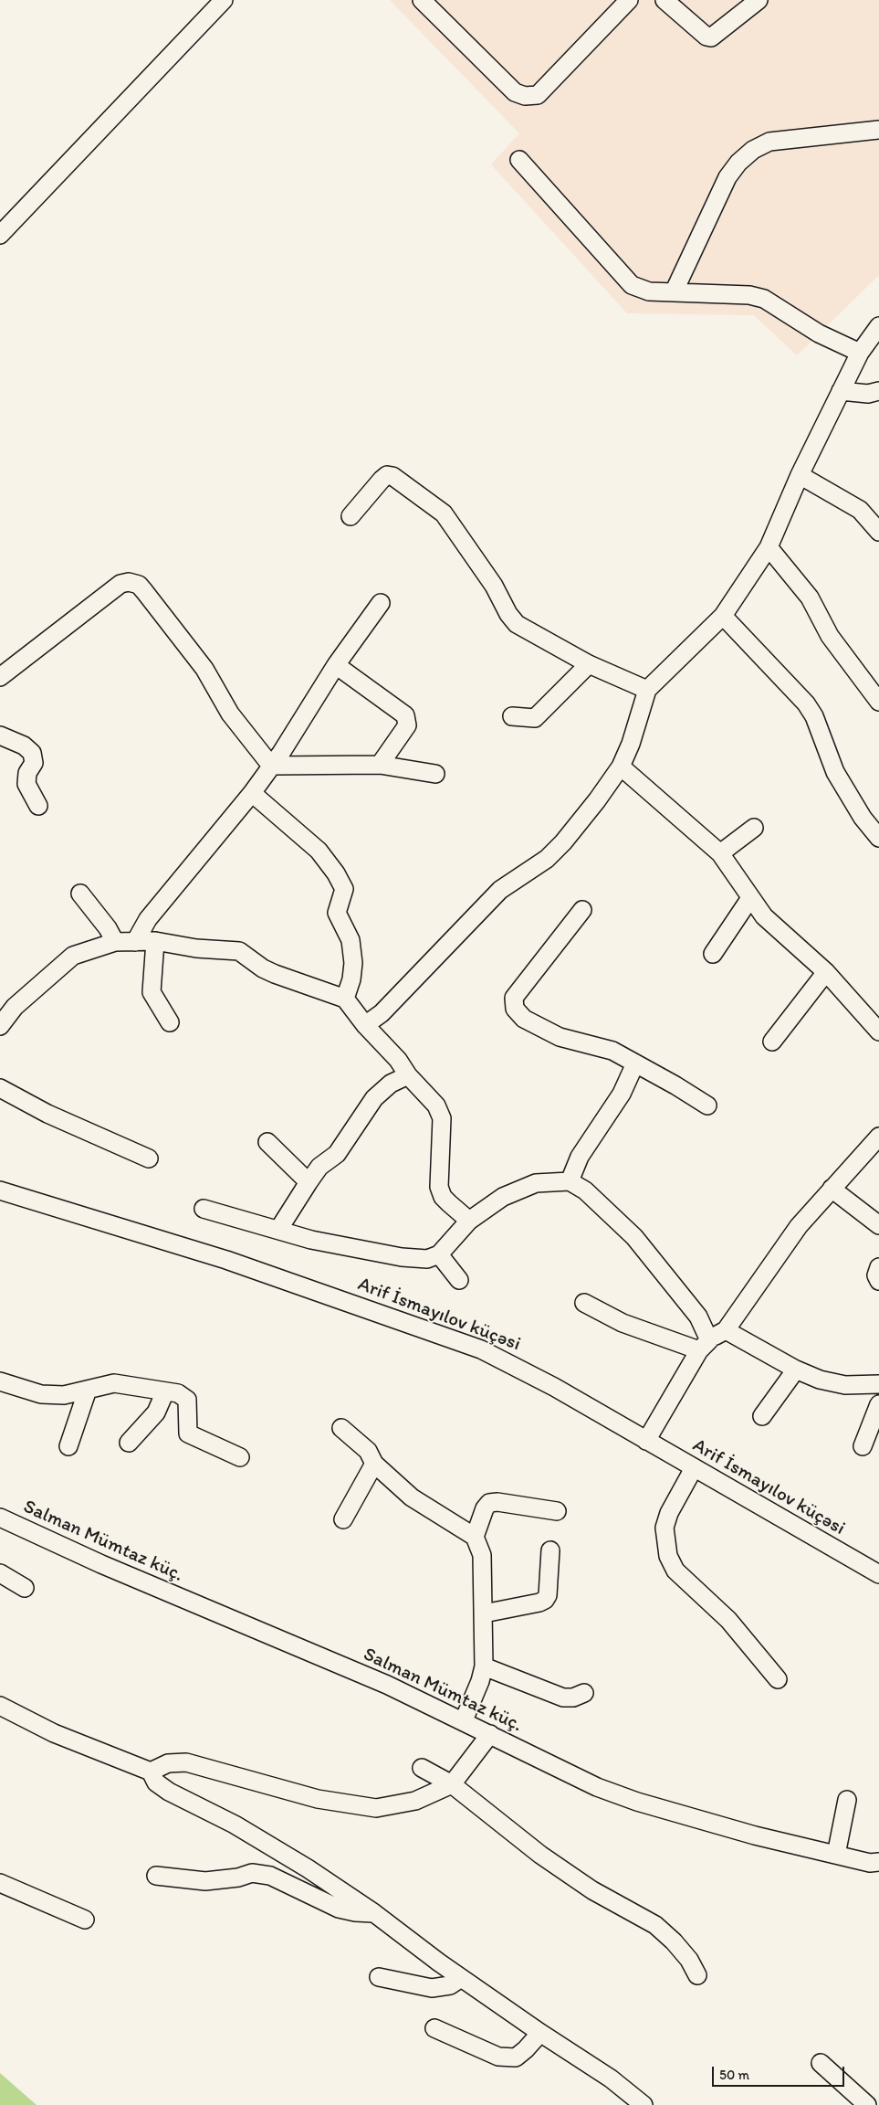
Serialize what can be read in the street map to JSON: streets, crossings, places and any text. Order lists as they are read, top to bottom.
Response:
{
  "streets": {
    "street": ["Arif İsmayılov küçəsi", "Salman Mümtaz küç."]
  },
  "scale_bar": "50 m"
}
